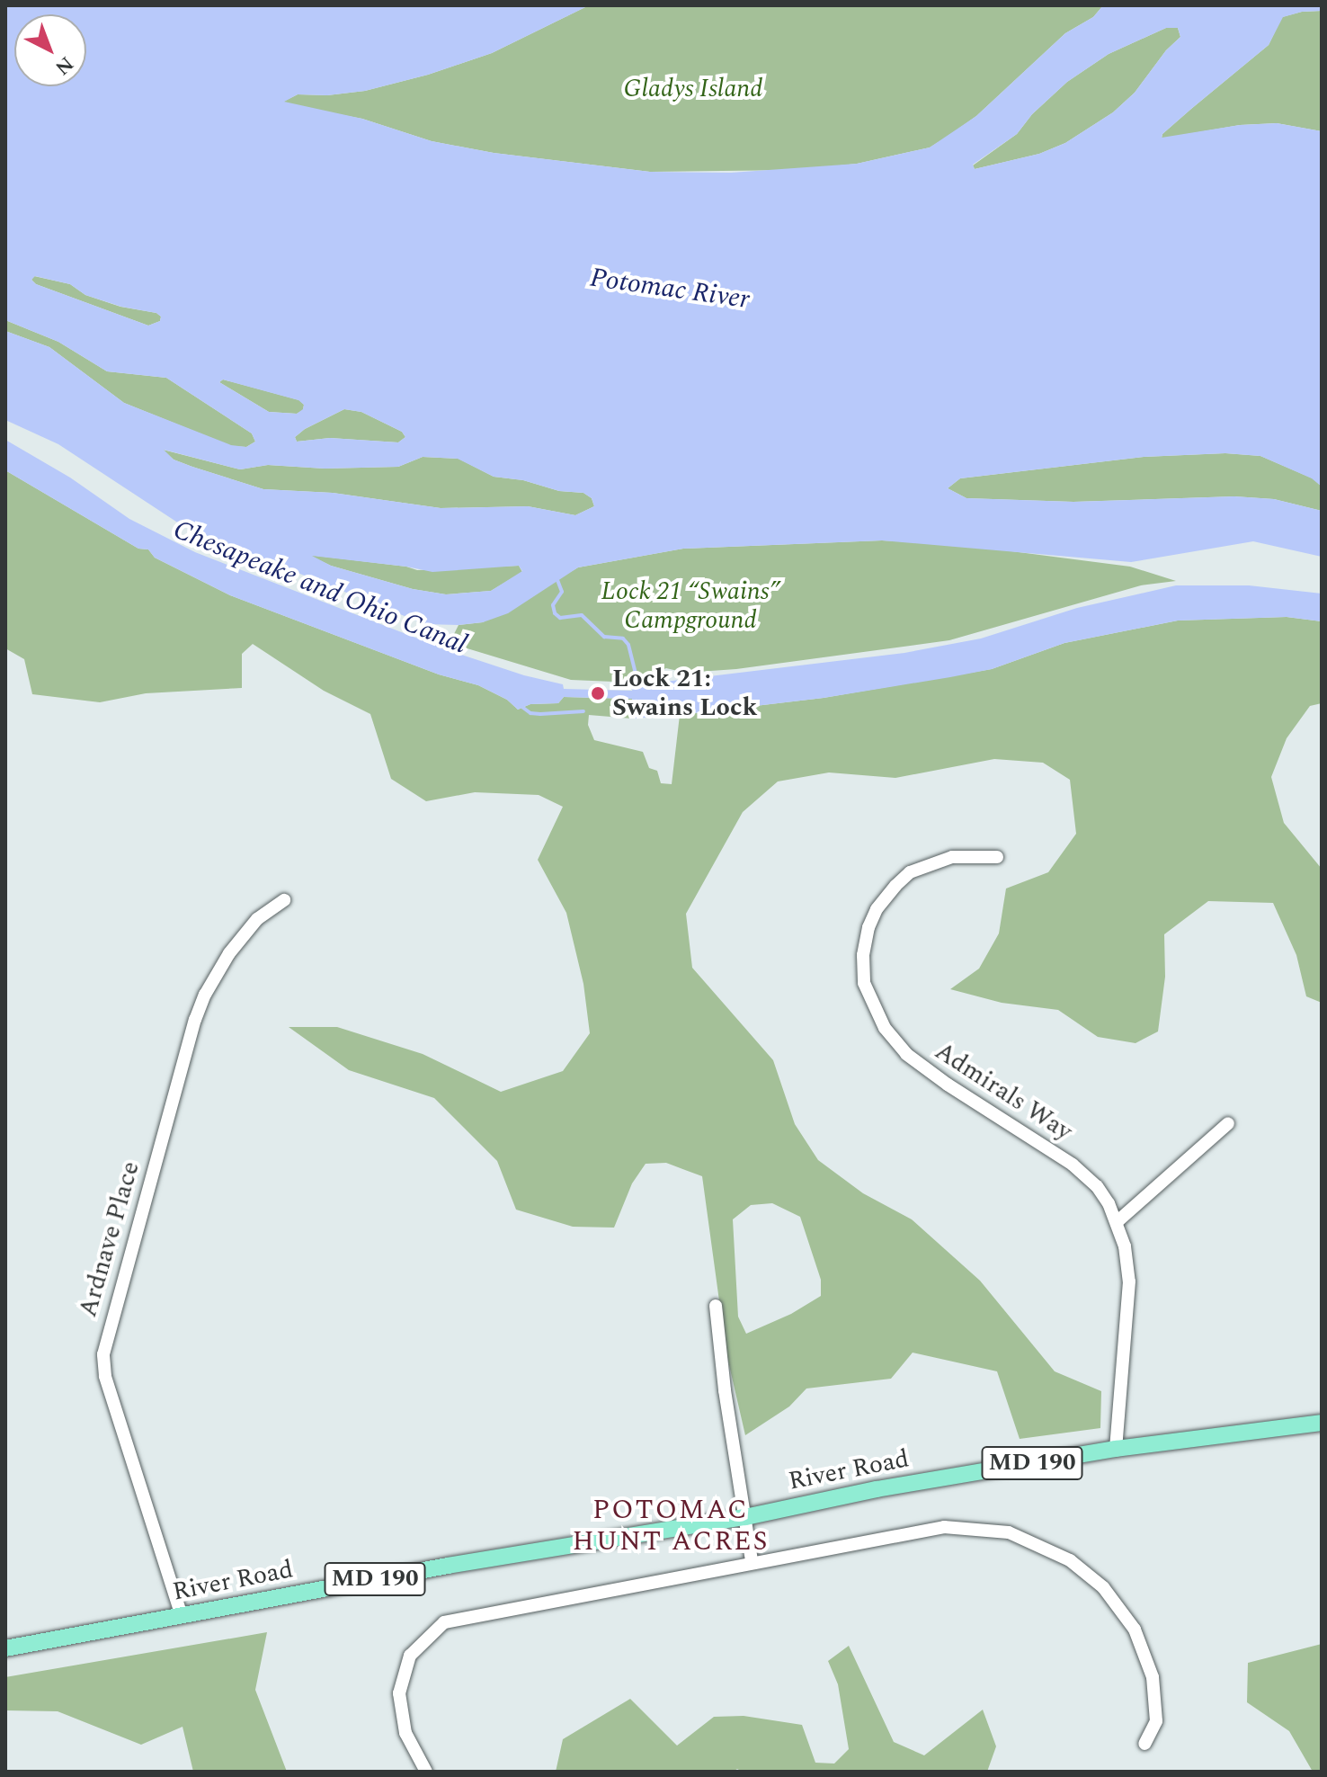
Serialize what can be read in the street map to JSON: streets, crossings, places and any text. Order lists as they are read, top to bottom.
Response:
{
  "streets": {
    "main road": ["MD 190", "River Road"],
    "street": ["Admirals Way", "Ardnave Place"]
  },
  "crossings": [
    ["Admirals Way", "River Road"],
    ["Ardnave Place", "River Road"]
  ],
  "districts": ["POTOMAC HUNT ACRES"],
  "water": ["Potomac River", "Chesapeake and Ohio Canal"],
  "parks": ["Gladys Island", "Lock 21 “Swains” Campground"],
  "places": ["Lock 21: Swains Lock"],
  "north": "bottom right"
}
